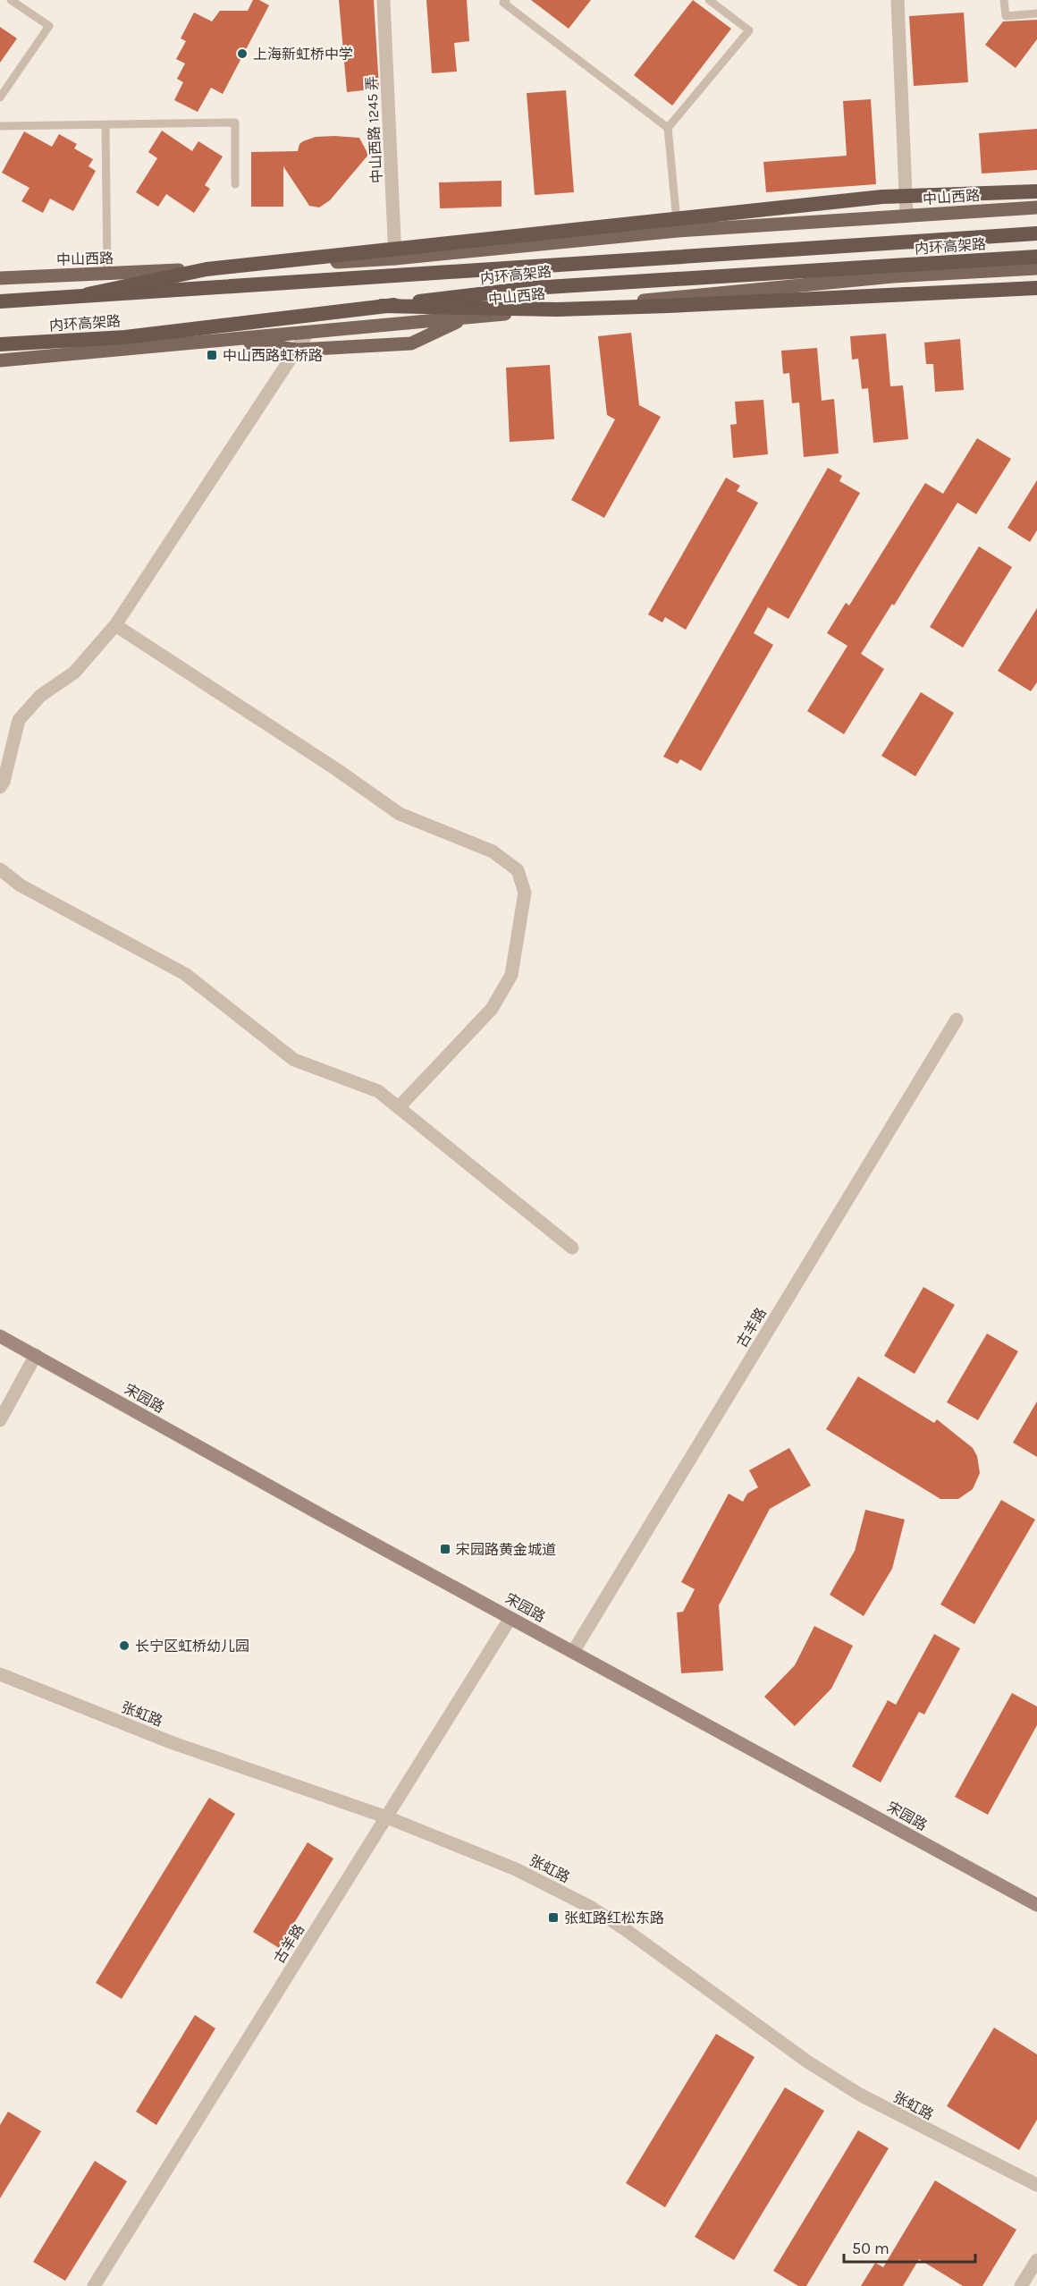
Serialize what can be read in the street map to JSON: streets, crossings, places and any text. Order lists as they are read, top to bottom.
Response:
{
  "streets": {
    "highway": ["内环高架路"],
    "main road": ["中山西路", "宋园路"],
    "street": ["中山西路 1245 弄", "古羊路", "张虹路"]
  },
  "crossings": [
    ["中山西路 1245 弄", "中山西路"],
    ["古羊路", "宋园路"],
    ["古羊路", "张虹路"]
  ],
  "places": {
    "other": ["上海新虹桥中学", "长宁区虹桥幼儿园"],
    "transit": ["中山西路虹桥路", "宋园路黄金城道", "张虹路红松东路"]
  },
  "scale_bar": "50 m"
}
